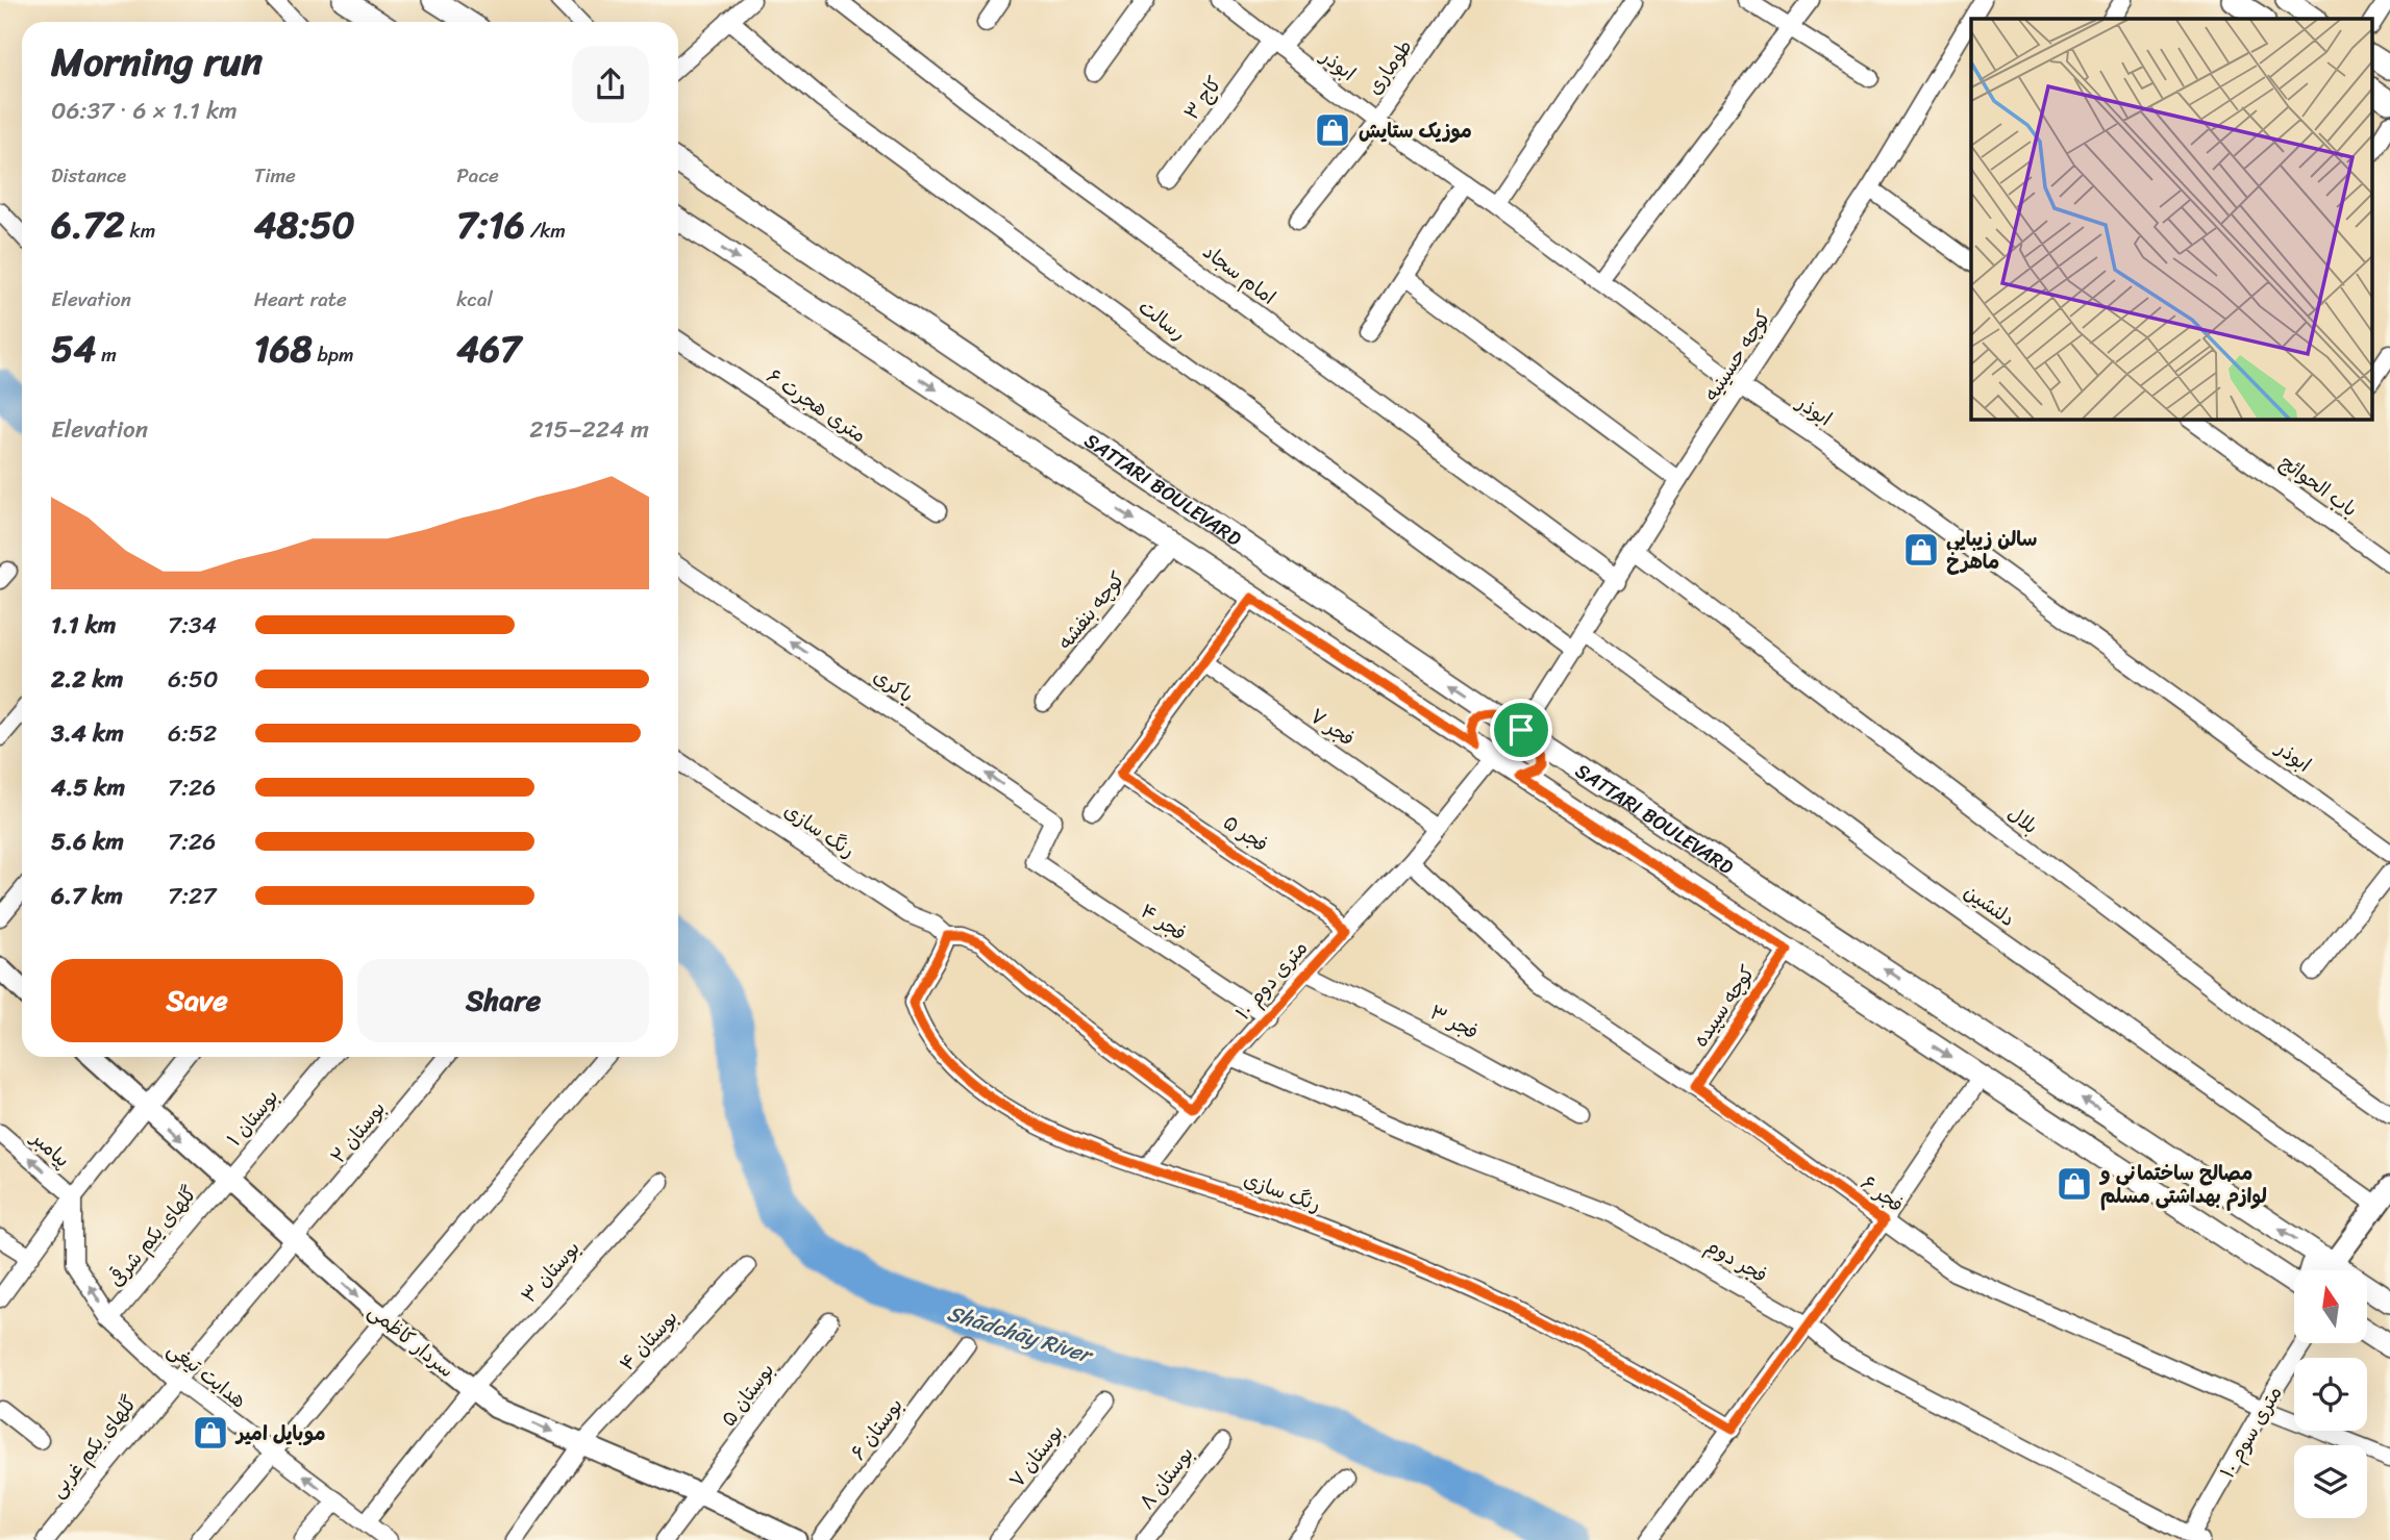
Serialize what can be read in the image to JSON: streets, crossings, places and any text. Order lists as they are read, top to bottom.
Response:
{
  "streets": {
    "main road": ["SATTARI BOULEVARD"],
    "street": [
      "ابوذر",
      "طوماری",
      "کاج ۳",
      "امام سجاد",
      "رسالت",
      "کوچه حسینیه",
      "۶ متری هجرت",
      "باب الحوائج",
      "کوچه بنفشه",
      "باکری",
      "فجر ۷",
      "بلال",
      "رنگ سازی",
      "فجر ۵",
      "دلنشین",
      "فجر ۴",
      "۱۰ متری دوم",
      "کوچه سپیده",
      "فجر ۳",
      "بوستان ۱",
      "بوستان ۲",
      "پیامبر",
      "فجر ۶",
      "گلهای یکم شرقی",
      "فجر دوم",
      "بوستان ۳",
      "سردار کاظمی",
      "بوستان ۴",
      "هدایت تیغی",
      "بوستان ۵",
      "بوستان ۶",
      "۱۰ متری سوم",
      "گلهای یکم غربی",
      "بوستان ۷",
      "بوستان ۸"
    ]
  },
  "crossings": [
    ["ابوذر", "طوماری"],
    ["ابوذر", "کاج ۳"],
    ["ابوذر", "کوچه حسینیه"],
    ["امام سجاد", "کوچه حسینیه"],
    ["رسالت", "کوچه حسینیه"],
    ["کوچه حسینیه", "SATTARI BOULEVARD"],
    ["کوچه حسینیه", "بلال"],
    ["کوچه حسینیه", "دلنشین"],
    ["SATTARI BOULEVARD", "کوچه بنفشه"],
    ["SATTARI BOULEVARD", "۱۰ متری دوم"],
    ["SATTARI BOULEVARD", "کوچه سپیده"],
    ["باکری", "فجر ۴"],
    ["فجر ۷", "۱۰ متری دوم"],
    ["رنگ سازی", "۱۰ متری دوم"],
    ["فجر ۵", "۱۰ متری دوم"],
    ["فجر ۴", "۱۰ متری دوم"],
    ["۱۰ متری دوم", "فجر ۳"],
    ["۱۰ متری دوم", "فجر ۶"],
    ["۱۰ متری دوم", "فجر دوم"],
    ["کوچه سپیده", "فجر ۶"],
    ["بوستان ۱", "گلهای یکم شرقی"],
    ["بوستان ۱", "سردار کاظمی"],
    ["بوستان ۲", "سردار کاظمی"],
    ["بوستان ۲", "هدایت تیغی"],
    ["بوستان ۲", "گلهای یکم غربی"],
    ["پیامبر", "هدایت تیغی"],
    ["فجر ۶", "۱۰ متری سوم"],
    ["گلهای یکم شرقی", "سردار کاظمی"],
    ["گلهای یکم شرقی", "هدایت تیغی"],
    ["فجر دوم", "۱۰ متری سوم"],
    ["بوستان ۳", "سردار کاظمی"],
    ["بوستان ۳", "هدایت تیغی"],
    ["سردار کاظمی", "بوستان ۴"],
    ["سردار کاظمی", "بوستان ۵"],
    ["هدایت تیغی", "گلهای یکم غربی"]
  ],
  "one_way": ["باکری", "سردار کاظمی", "هدایت تیغی"],
  "water": ["Shādchāy River"],
  "places": {
    "shop": [
      "موزیک ستایش",
      "سالن زیبایی ماهرخ",
      "مصالح ساختمانی و لوازم بهداشتی مسلم",
      "موبایل امیر"
    ]
  },
  "north": "top",
  "page": {
    "heading": ["Morning run", "06:37 · 6 × 1.1 km"],
    "stats": [
      ["Distance", "6.72 km"],
      ["Time", "48:50"],
      ["Pace", "7:16 /km"],
      ["Elevation", "54 m"],
      ["Heart rate", "168 bpm"],
      ["kcal", "467"]
    ],
    "chart": ["Elevation", "215–224 m"],
    "list": [
      {
        "name": "1.1 km",
        "note": "7:34"
      },
      {
        "name": "2.2 km",
        "note": "6:50"
      },
      {
        "name": "3.4 km",
        "note": "6:52"
      },
      {
        "name": "4.5 km",
        "note": "7:26"
      },
      {
        "name": "5.6 km",
        "note": "7:26"
      },
      {
        "name": "6.7 km",
        "note": "7:27"
      }
    ],
    "buttons": ["Save", "Share"]
  }
}
